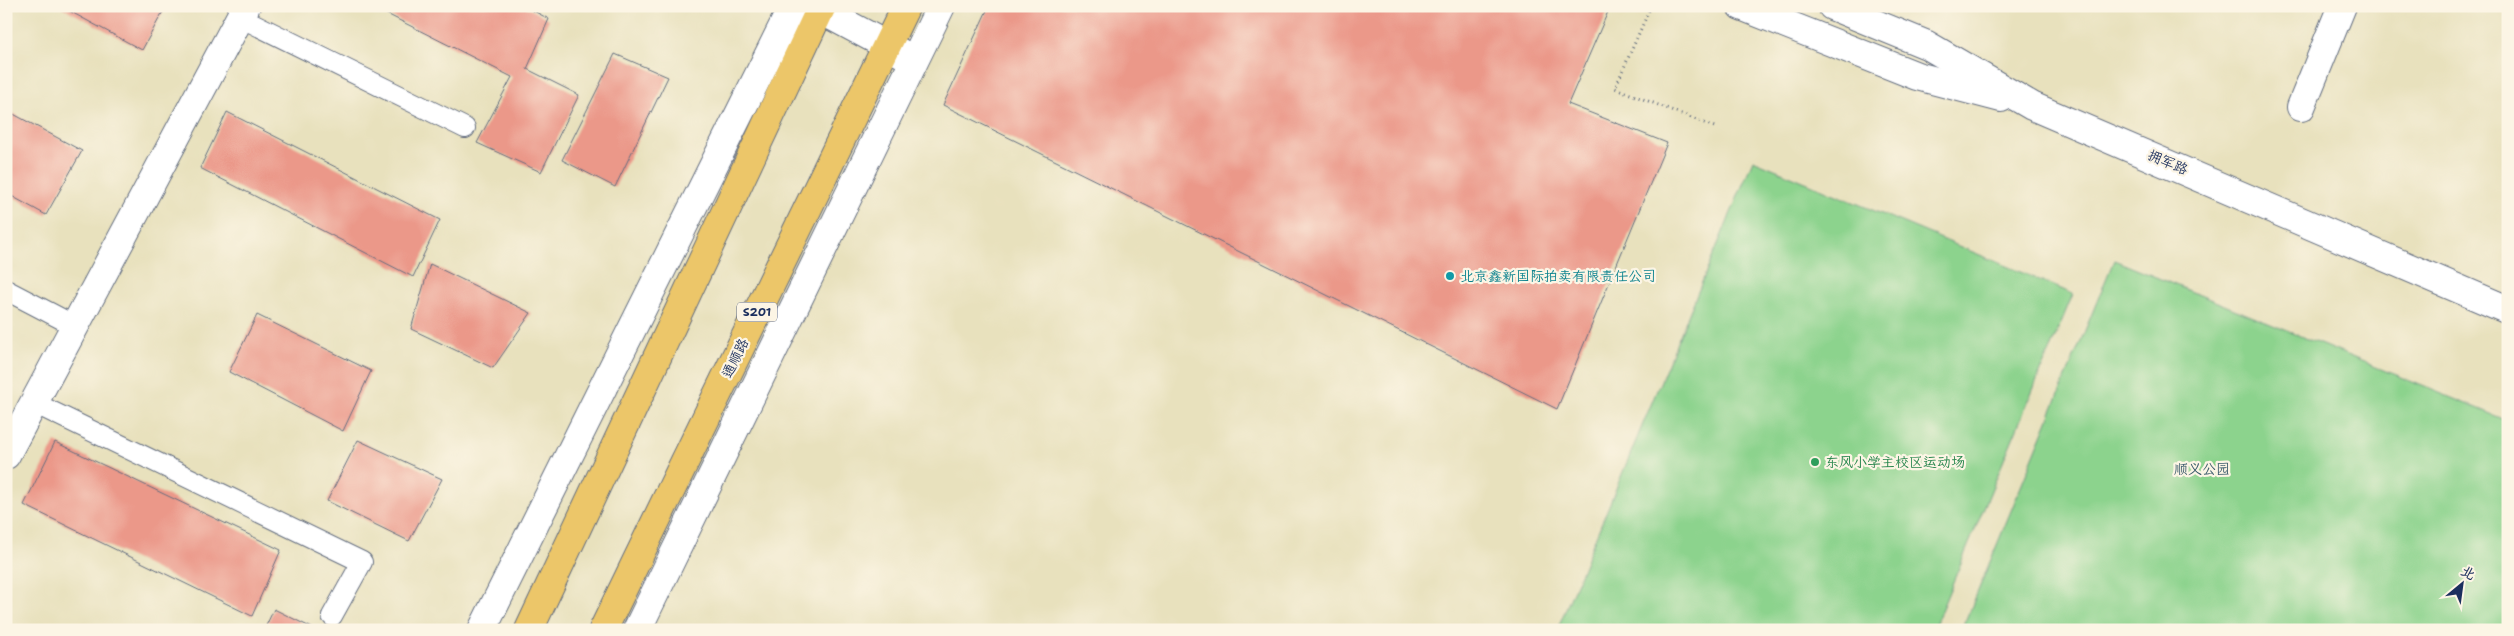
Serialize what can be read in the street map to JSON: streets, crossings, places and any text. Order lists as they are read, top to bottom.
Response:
{
  "streets": {
    "main road": ["S201", "通顺路"],
    "street": ["拥军路"]
  },
  "parks": ["顺义公园"],
  "places": ["北京鑫新国际拍卖有限责任公司", "东风小学主校区运动场"],
  "north": "top right"
}
